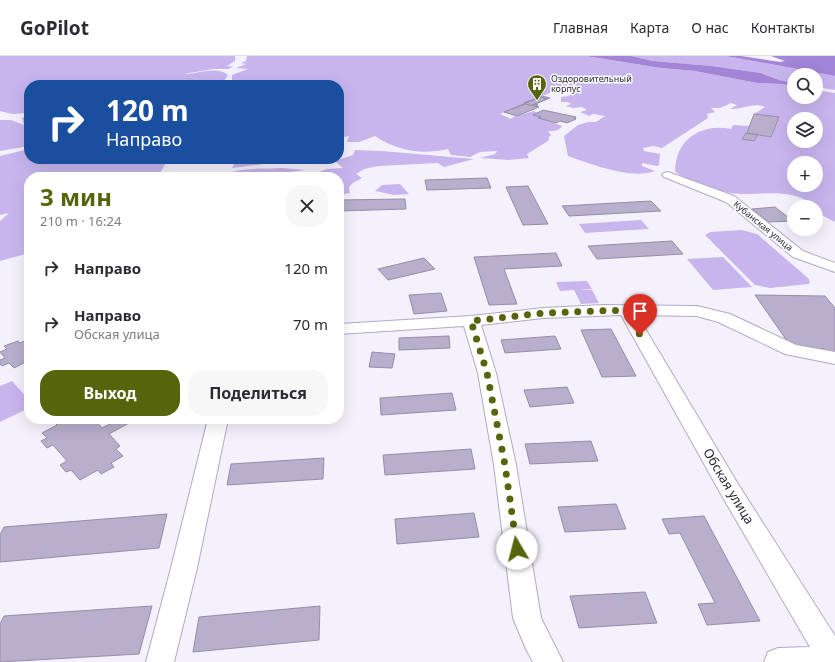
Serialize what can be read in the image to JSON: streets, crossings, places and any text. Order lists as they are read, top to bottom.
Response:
{
  "streets": {
    "street": ["Кубанская улица", "Обская улица"]
  },
  "places": {
    "building": ["Оздоровительный корпус"]
  },
  "page": {
    "header": "GoPilot",
    "nav": [
      "Главная",
      "Карта",
      "О нас",
      "Контакты"
    ],
    "map_buttons": ["+", "−"],
    "turn": ["120 m", "Направо"],
    "heading": ["3 мин", "210 m · 16:24"],
    "list": [
      {
        "name": "Направо",
        "value": "120 m"
      },
      {
        "name": "Направо",
        "note": "Обская улица",
        "value": "70 m"
      }
    ],
    "buttons": ["Выход", "Поделиться"]
  }
}
